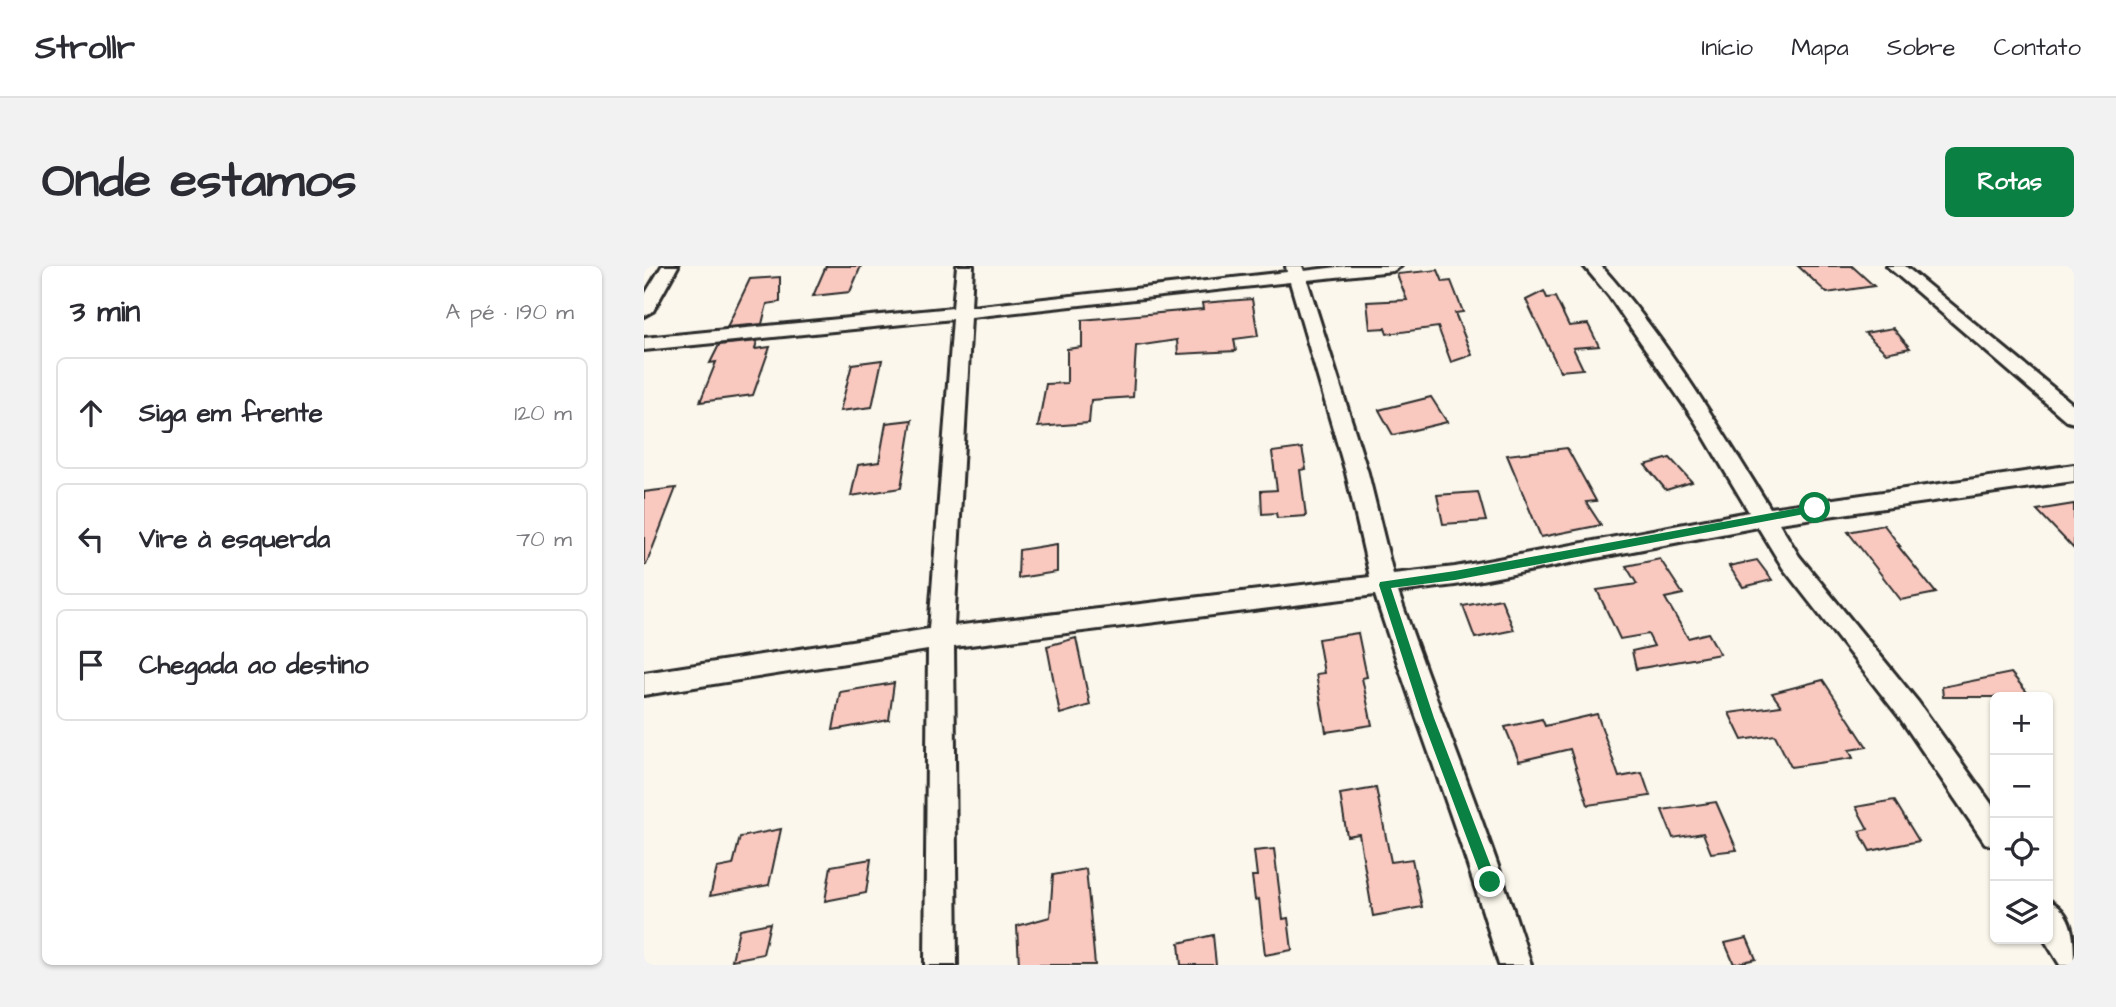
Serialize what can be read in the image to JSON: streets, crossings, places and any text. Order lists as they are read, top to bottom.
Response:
{
  "page": {
    "header": "Strollr",
    "nav": [
      "Início",
      "Mapa",
      "Sobre",
      "Contato"
    ],
    "buttons": "Rotas",
    "title": "Onde estamos",
    "heading": ["3 min", "A pé · 190 m"],
    "list": [
      ["Siga em frente", "120 m"],
      ["Vire à esquerda", "70 m"],
      "Chegada ao destino"
    ],
    "map_buttons": ["+", "−"]
  }
}
